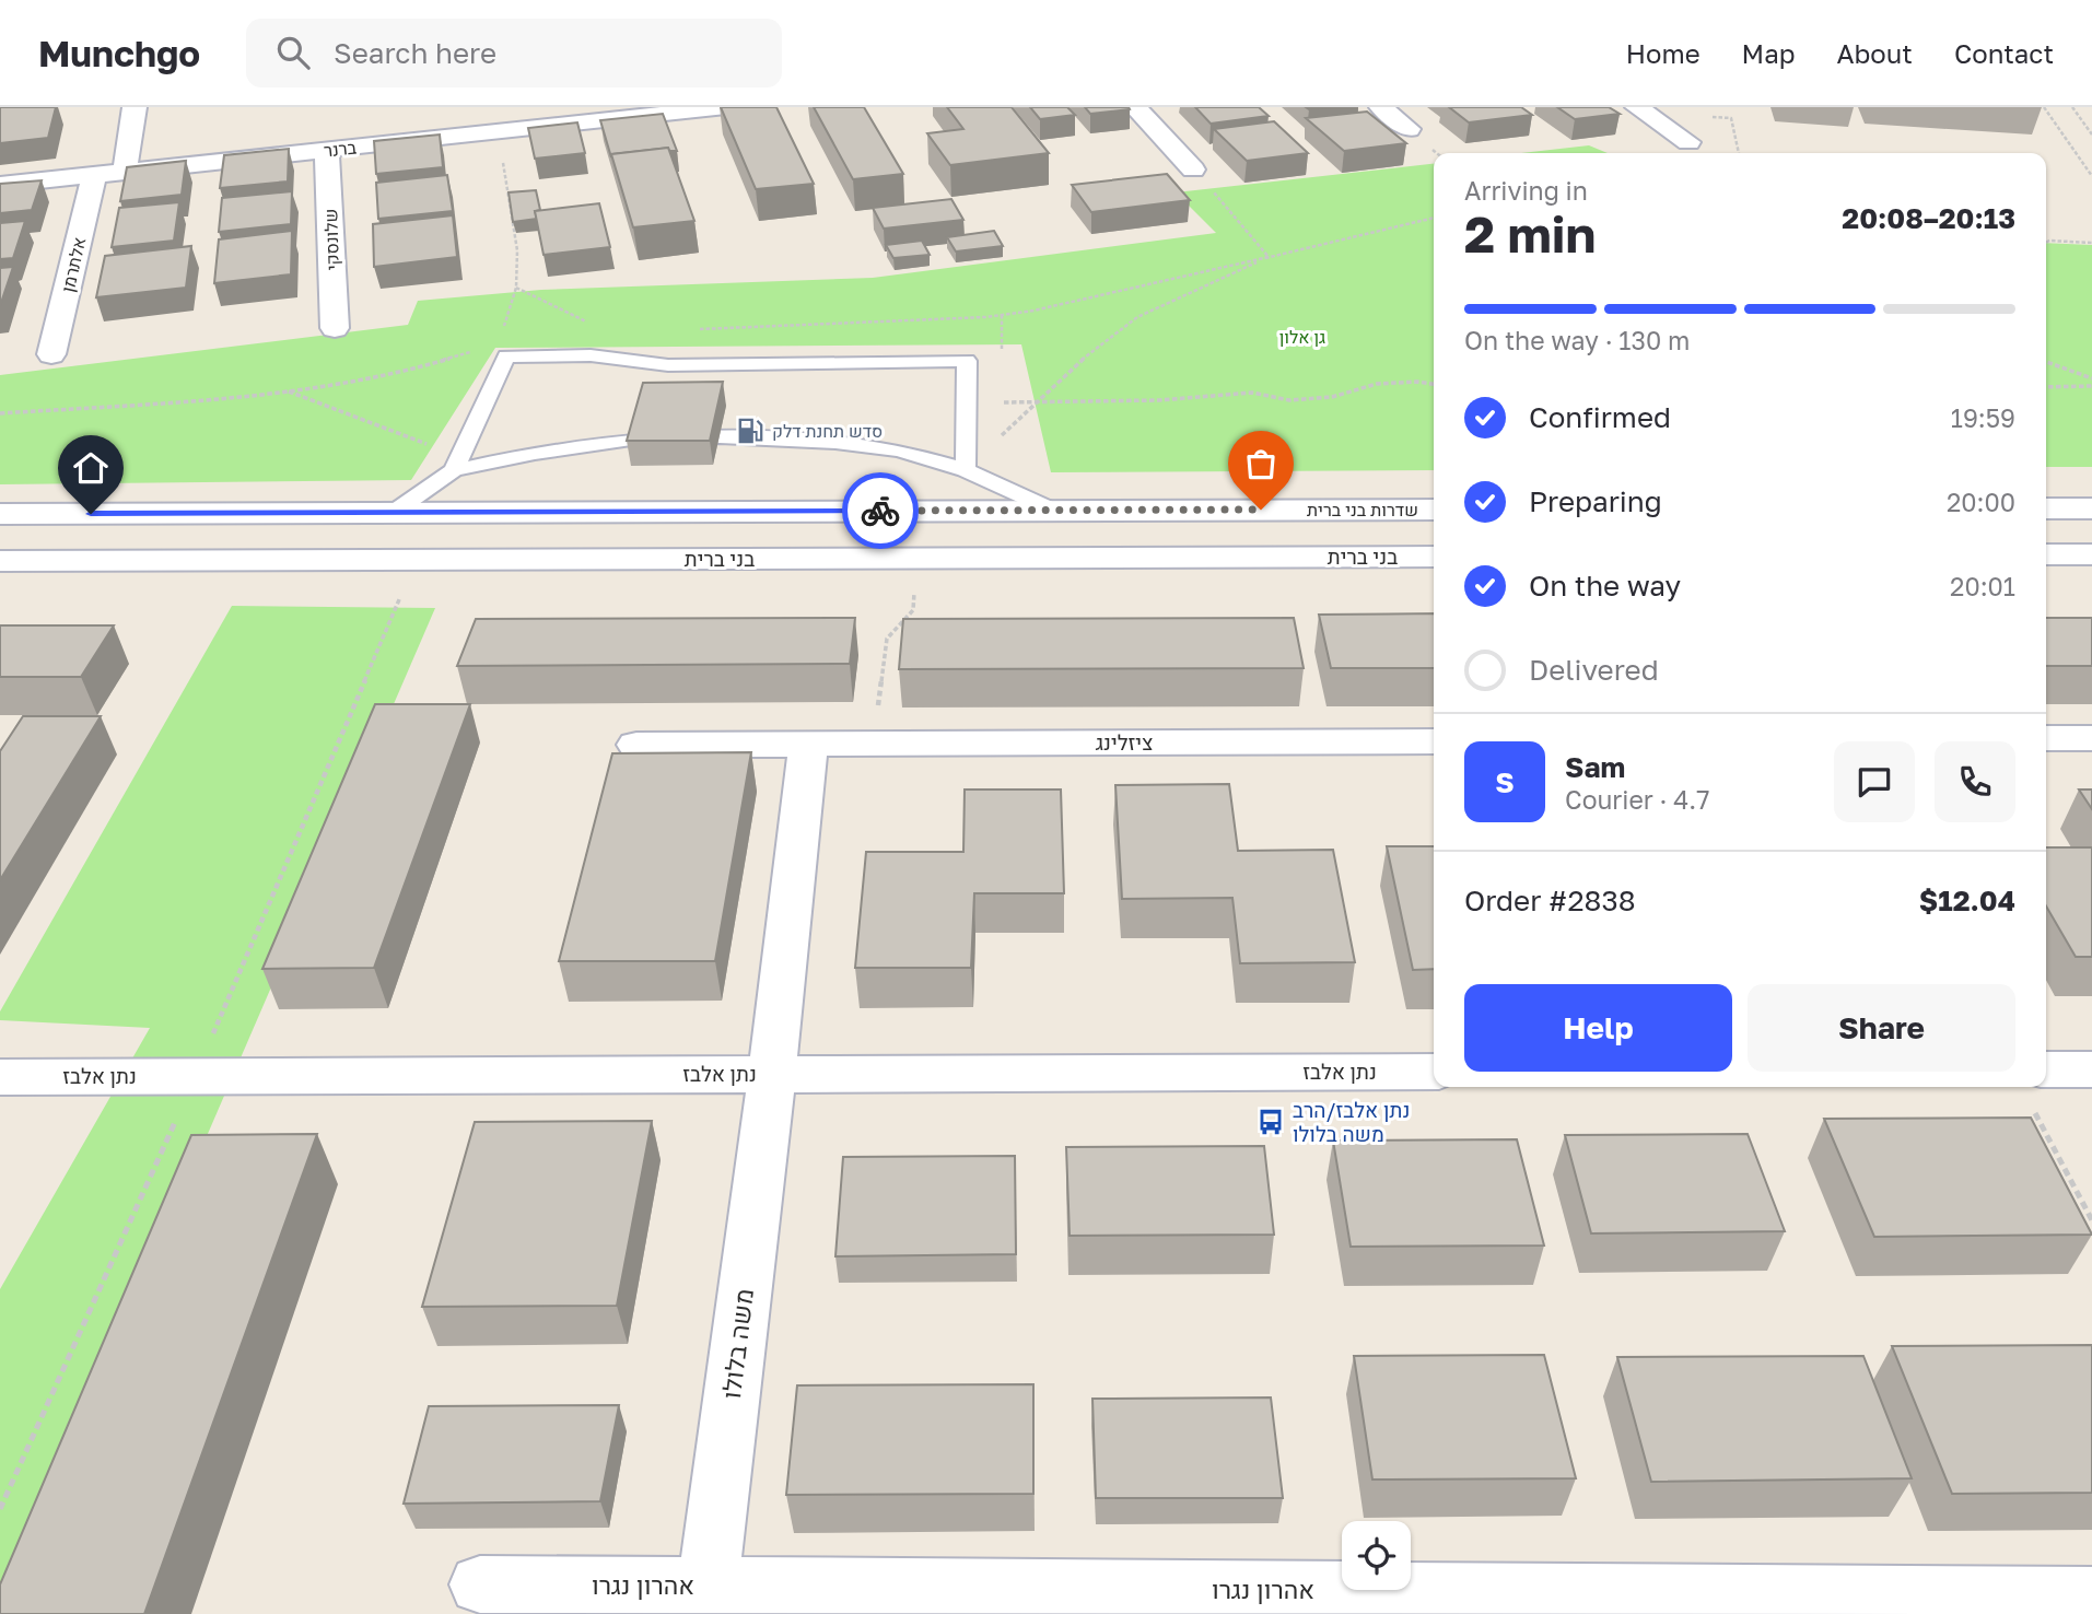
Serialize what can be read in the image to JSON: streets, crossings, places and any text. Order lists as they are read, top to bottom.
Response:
{
  "streets": {
    "street": [
      "ברנר",
      "שלונסקי",
      "אלתרמן",
      "שדרות בני ברית",
      "בני ברית",
      "ציזלינג",
      "נתן אלבז",
      "משה בלולו",
      "אהרון נגרו"
    ]
  },
  "crossings": [
    ["ברנר", "שלונסקי"],
    ["ברנר", "אלתרמן"],
    ["נתן אלבז", "משה בלולו"],
    ["משה בלולו", "אהרון נגרו"]
  ],
  "parks": ["גן אלון"],
  "places": {
    "fuel station": ["סדש תחנת דלק"],
    "bus stop": ["נתן אלבז/הרב משה בלולו"]
  },
  "page": {
    "header": "Munchgo",
    "search": "Search here",
    "nav": [
      "Home",
      "Map",
      "About",
      "Contact"
    ],
    "heading": ["2 min", "Arriving in", "20:08–20:13"],
    "panel": [
      "Sam",
      "Courier · 4.7",
      "Order #2838",
      "$12.04"
    ],
    "bar": "On the way · 130 m",
    "list": [
      ["Confirmed", "19:59"],
      ["Preparing", "20:00"],
      ["On the way", "20:01"],
      "Delivered"
    ],
    "round": "S",
    "buttons": ["Help", "Share"]
  }
}
